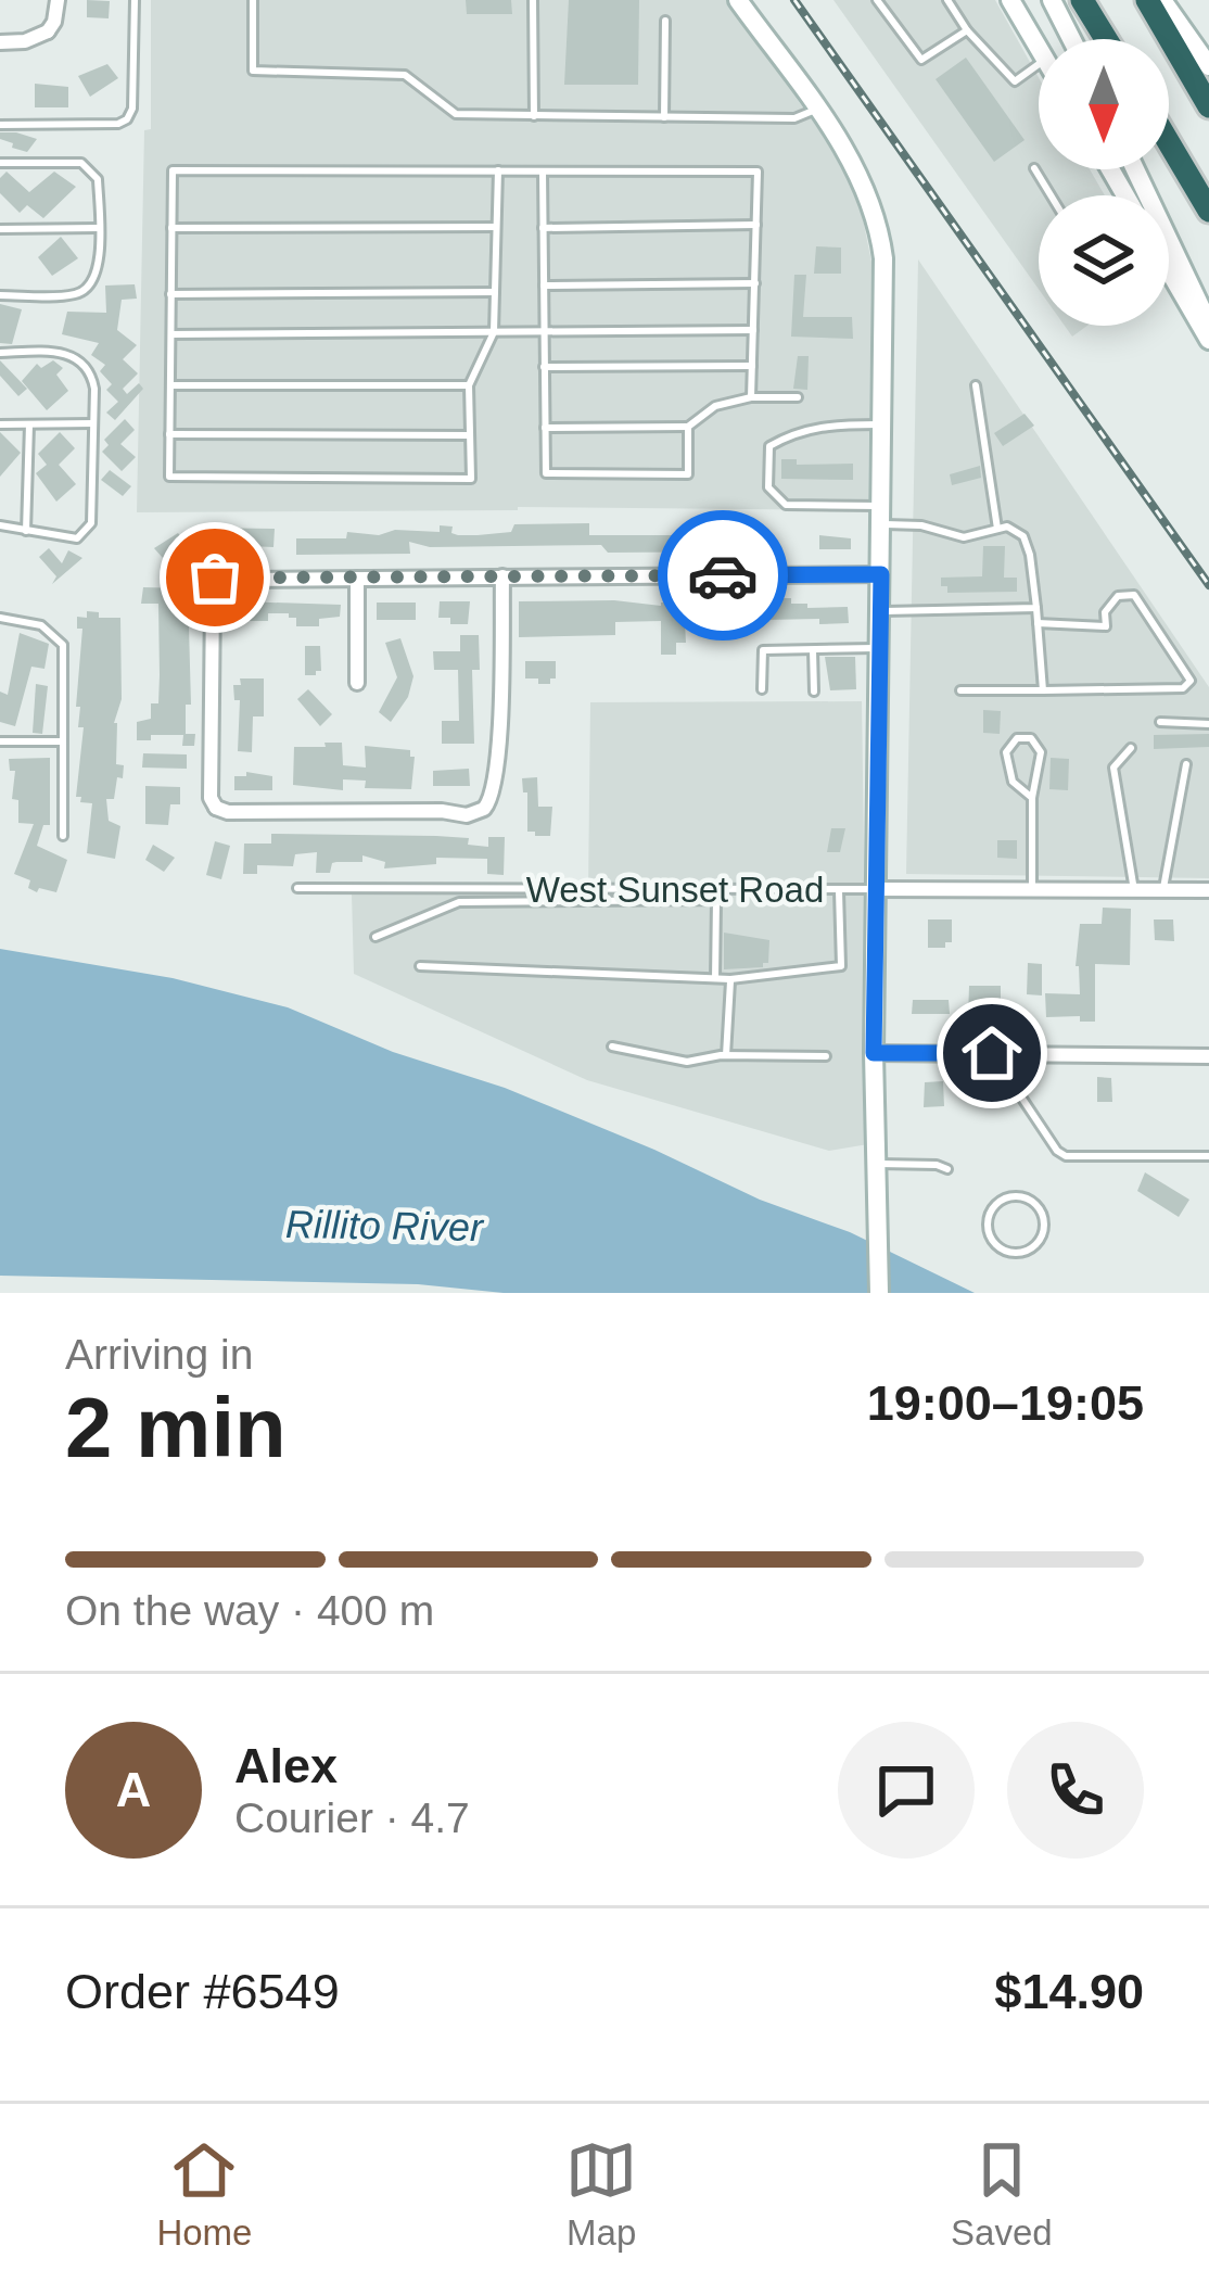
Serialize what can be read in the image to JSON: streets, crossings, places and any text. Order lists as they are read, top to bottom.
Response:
{
  "streets": {
    "street": ["West Sunset Road"]
  },
  "water": ["Rillito River"],
  "north": "bottom",
  "page": {
    "heading": ["2 min", "Arriving in", "19:00–19:05"],
    "panel": [
      "Alex",
      "Courier · 4.7",
      "Order #6549",
      "$14.90"
    ],
    "bar": "On the way · 400 m",
    "round": "A",
    "tabs": ["Home", "Map", "Saved"]
  }
}
